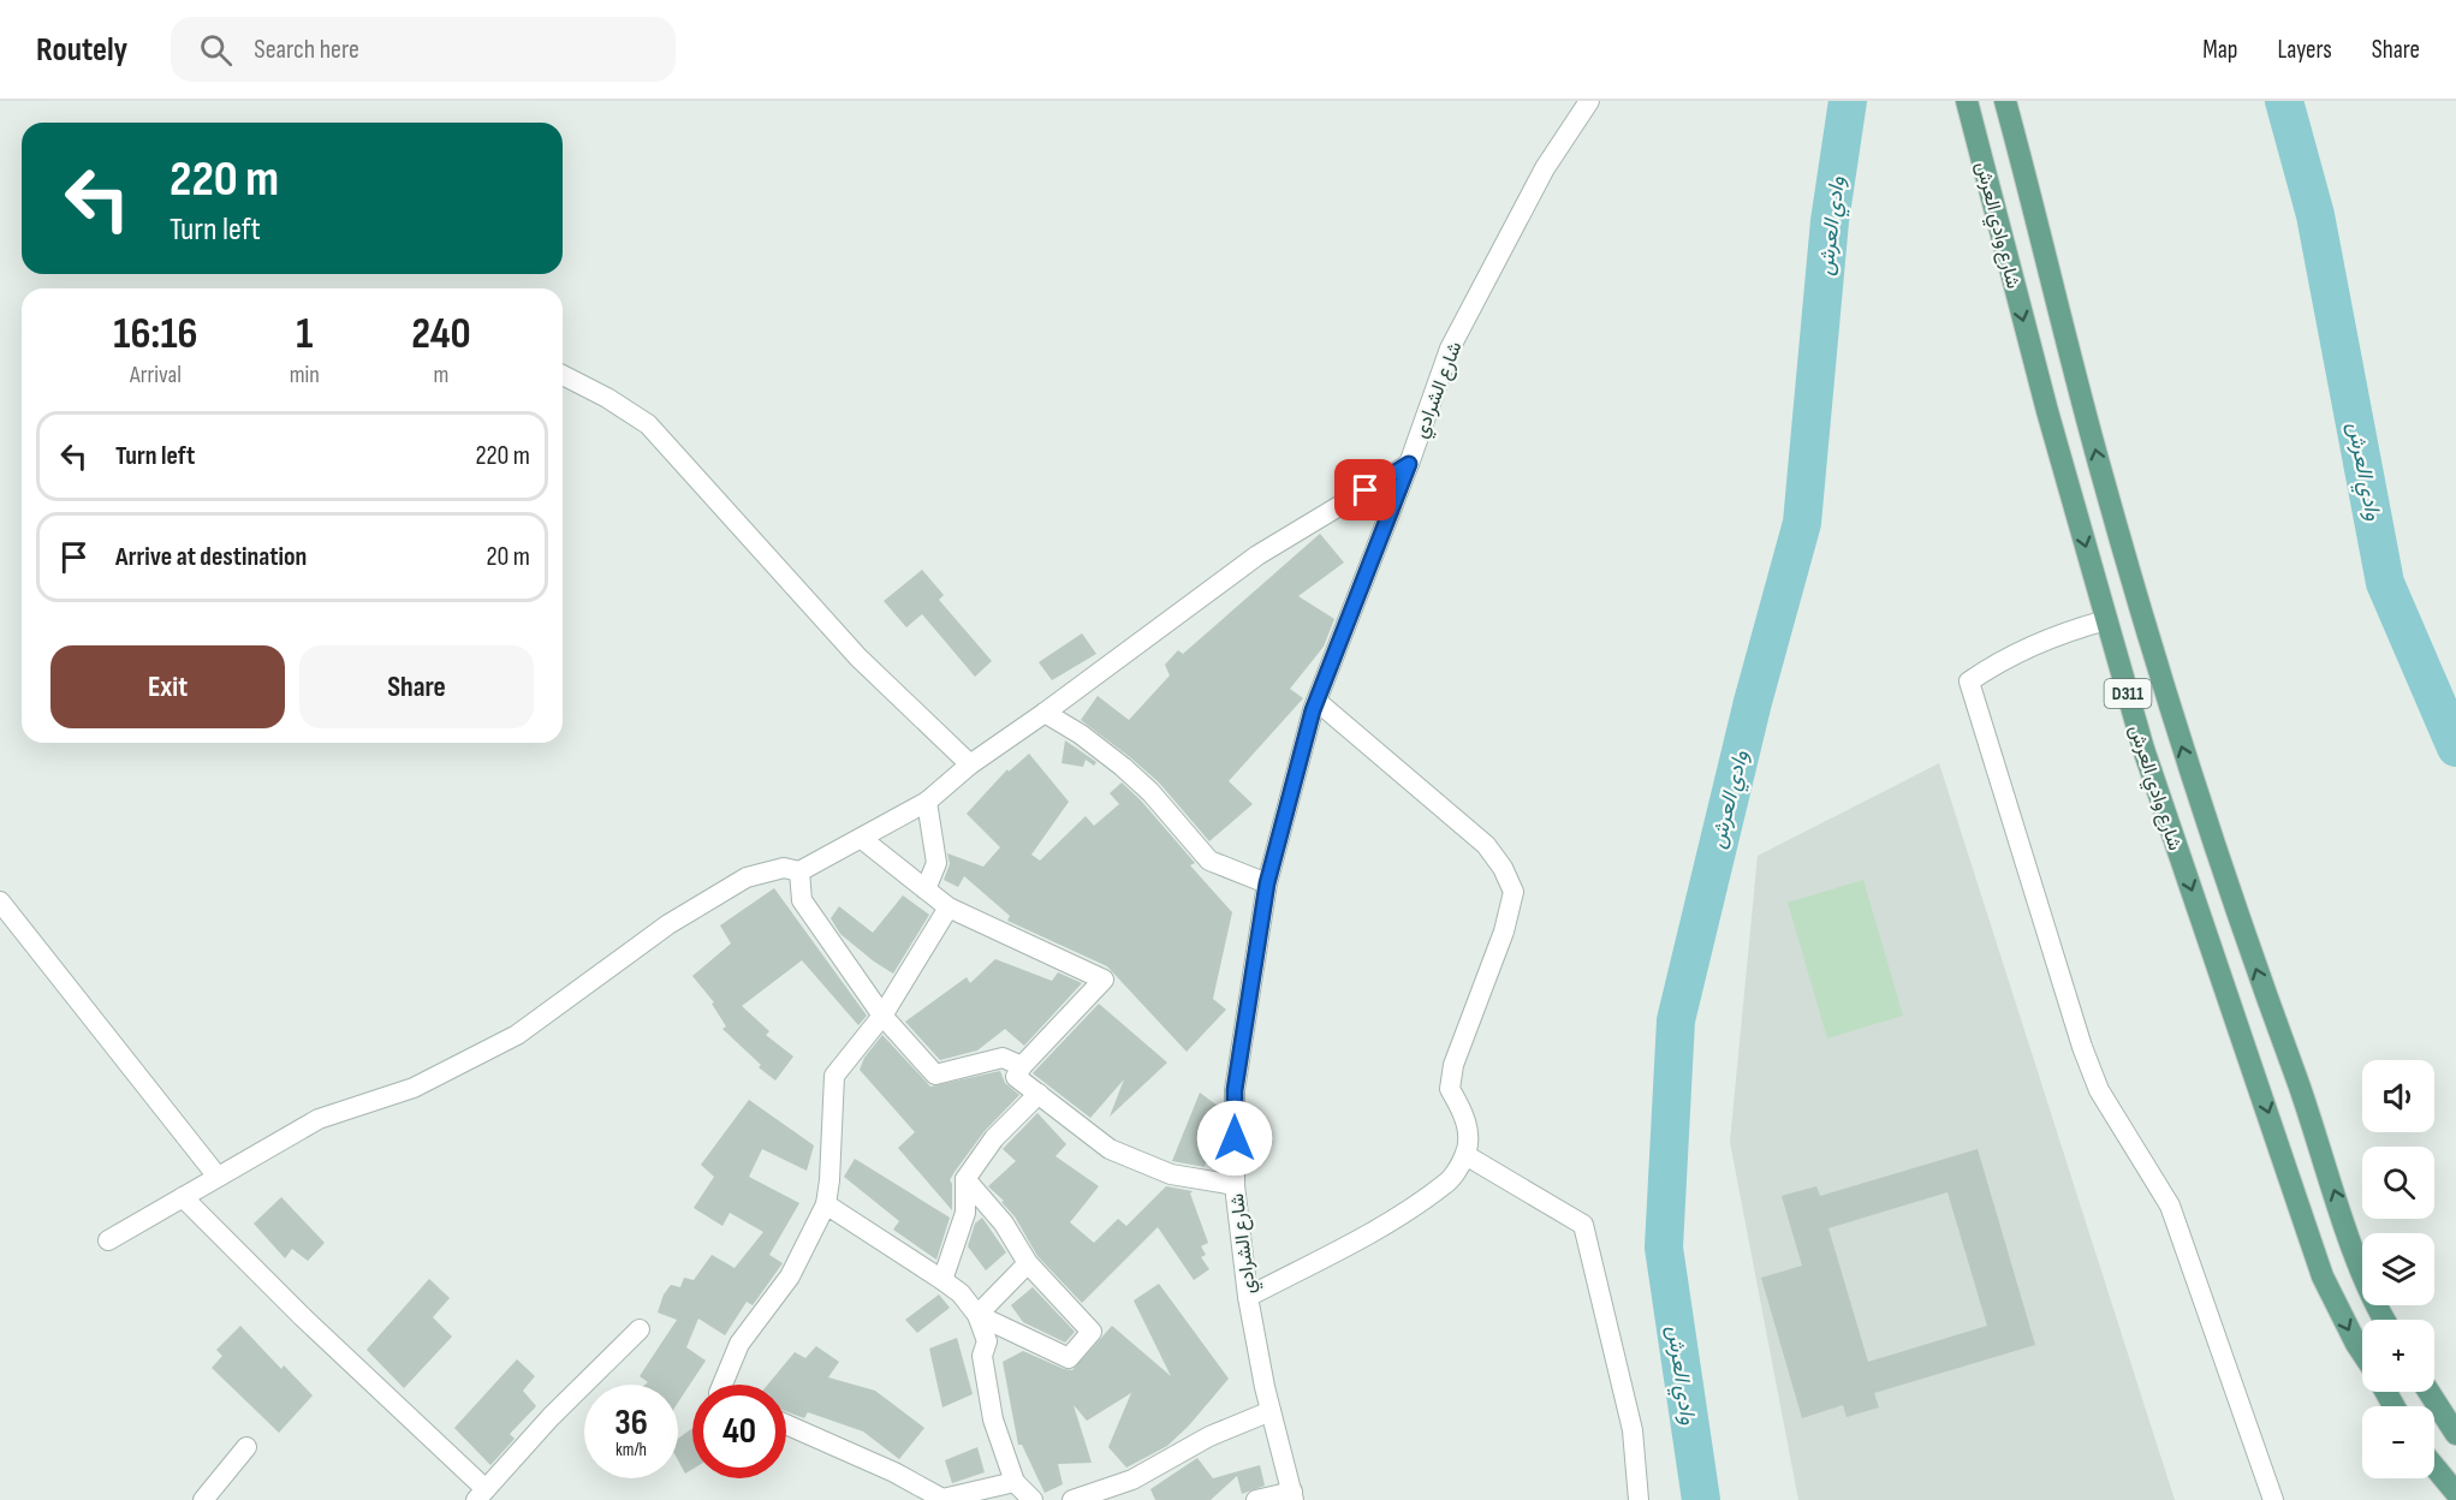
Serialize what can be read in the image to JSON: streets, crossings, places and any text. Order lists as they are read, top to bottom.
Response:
{
  "streets": {
    "main road": ["شارع وادي العرش", "D311"],
    "street": ["شارع الشرادي"]
  },
  "water": ["وادي العرش"],
  "page": {
    "header": "Routely",
    "search": "Search here",
    "nav": ["Map", "Layers", "Share"],
    "turn": ["220 m", "Turn left"],
    "eta": [
      "16:16",
      "Arrival",
      "1",
      "min",
      "240",
      "m"
    ],
    "list": [
      {
        "name": "Turn left",
        "value": "220 m"
      },
      {
        "name": "Arrive at destination",
        "value": "20 m"
      }
    ],
    "buttons": ["Exit", "Share"],
    "map_buttons": ["+", "−"],
    "speed": "36 km/h",
    "limit": "40"
  }
}
